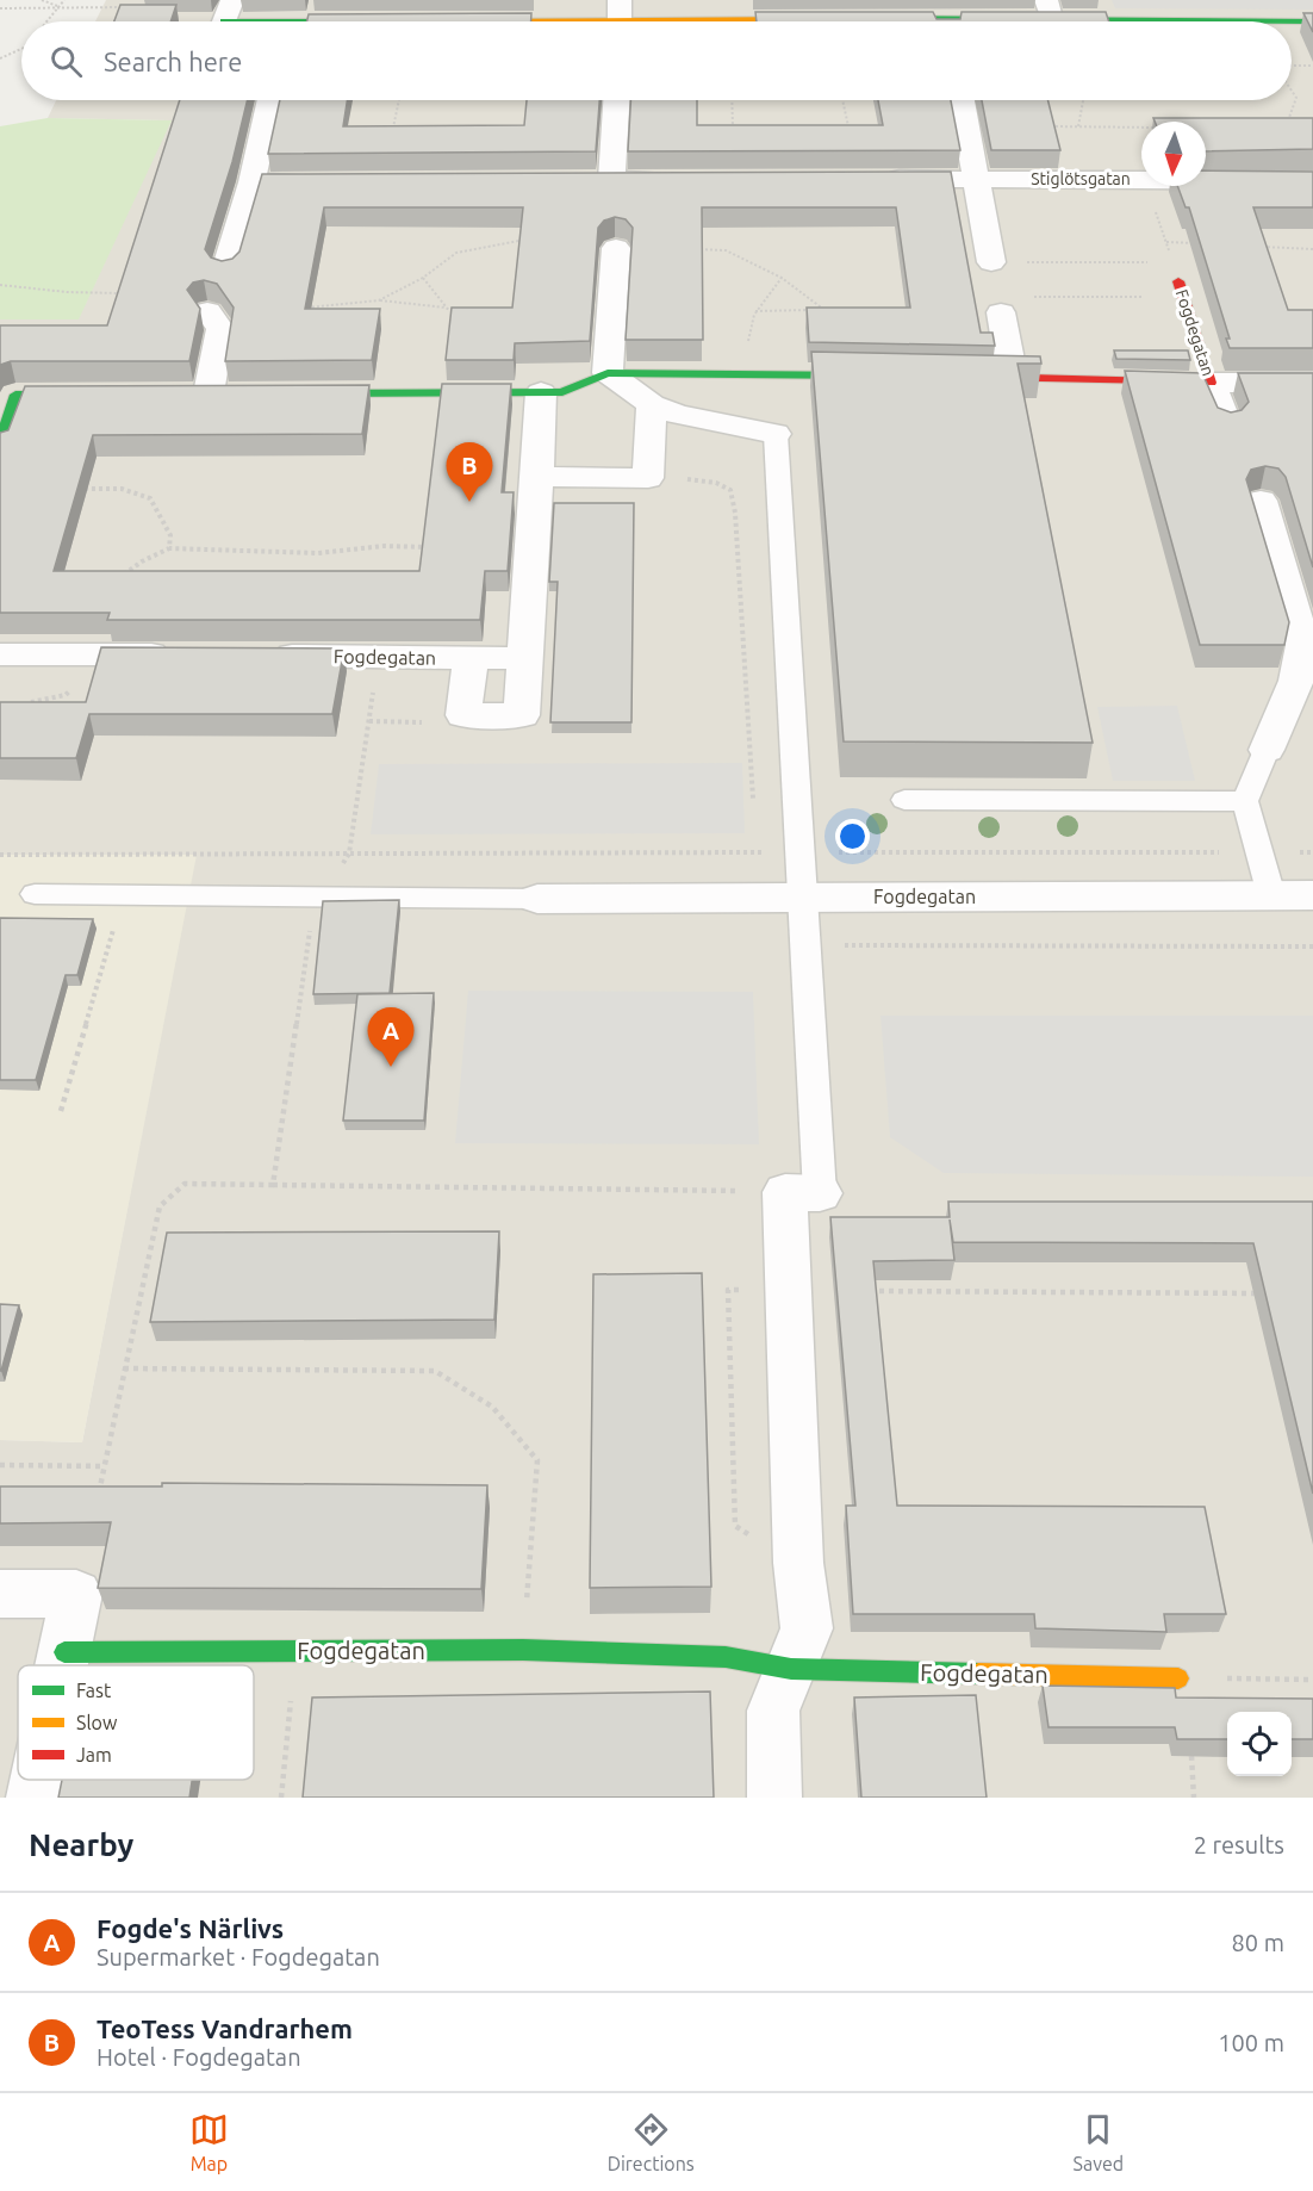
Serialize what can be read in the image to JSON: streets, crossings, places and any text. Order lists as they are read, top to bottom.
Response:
{
  "streets": {
    "street": ["Stiglötsgatan", "Fogdegatan"]
  },
  "legend": ["Fast", "Slow", "Jam"],
  "north": "bottom",
  "page": {
    "search": "Search here",
    "pins": ["B", "A"],
    "heading": ["Nearby", "2 results"],
    "list": [
      {
        "mark": "A",
        "name": "Fogde's Närlivs",
        "note": "Supermarket · Fogdegatan",
        "value": "80 m"
      },
      {
        "mark": "B",
        "name": "TeoTess Vandrarhem",
        "note": "Hotel · Fogdegatan",
        "value": "100 m"
      }
    ],
    "nav": ["Map", "Directions", "Saved"]
  }
}
